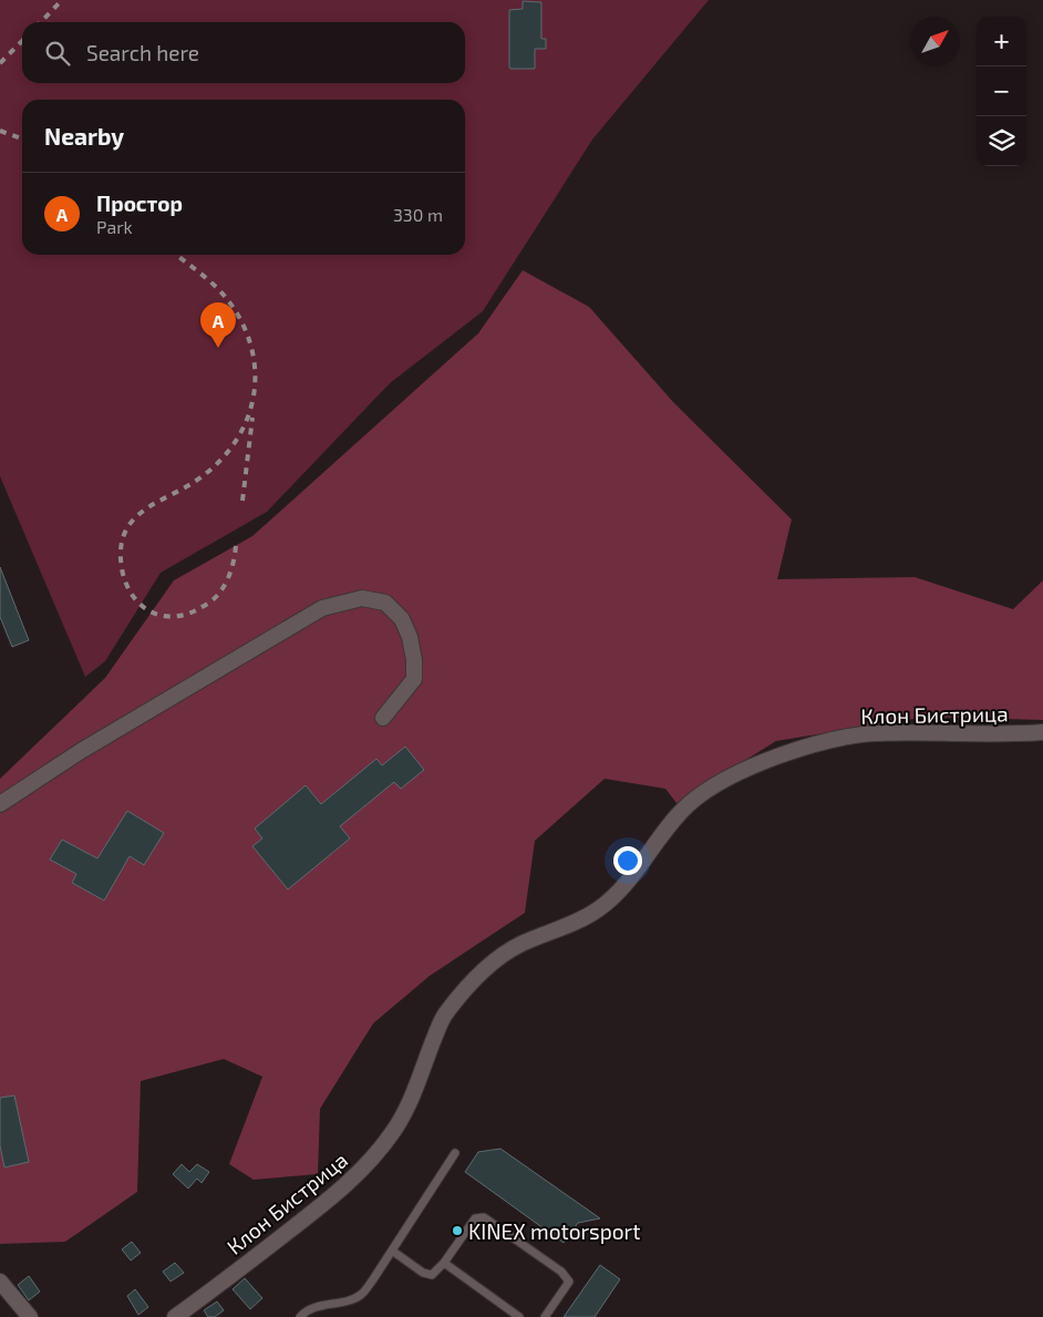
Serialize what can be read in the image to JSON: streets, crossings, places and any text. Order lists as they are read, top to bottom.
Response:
{
  "streets": {
    "street": ["Клон Бистрица"]
  },
  "places": ["KINEX motorsport"],
  "north": "top right",
  "page": {
    "map_buttons": ["+", "−"],
    "search": "Search here",
    "heading": "Nearby",
    "list": [
      {
        "mark": "A",
        "name": "Простор",
        "note": "Park",
        "value": "330 m"
      }
    ],
    "pins": "A"
  }
}
